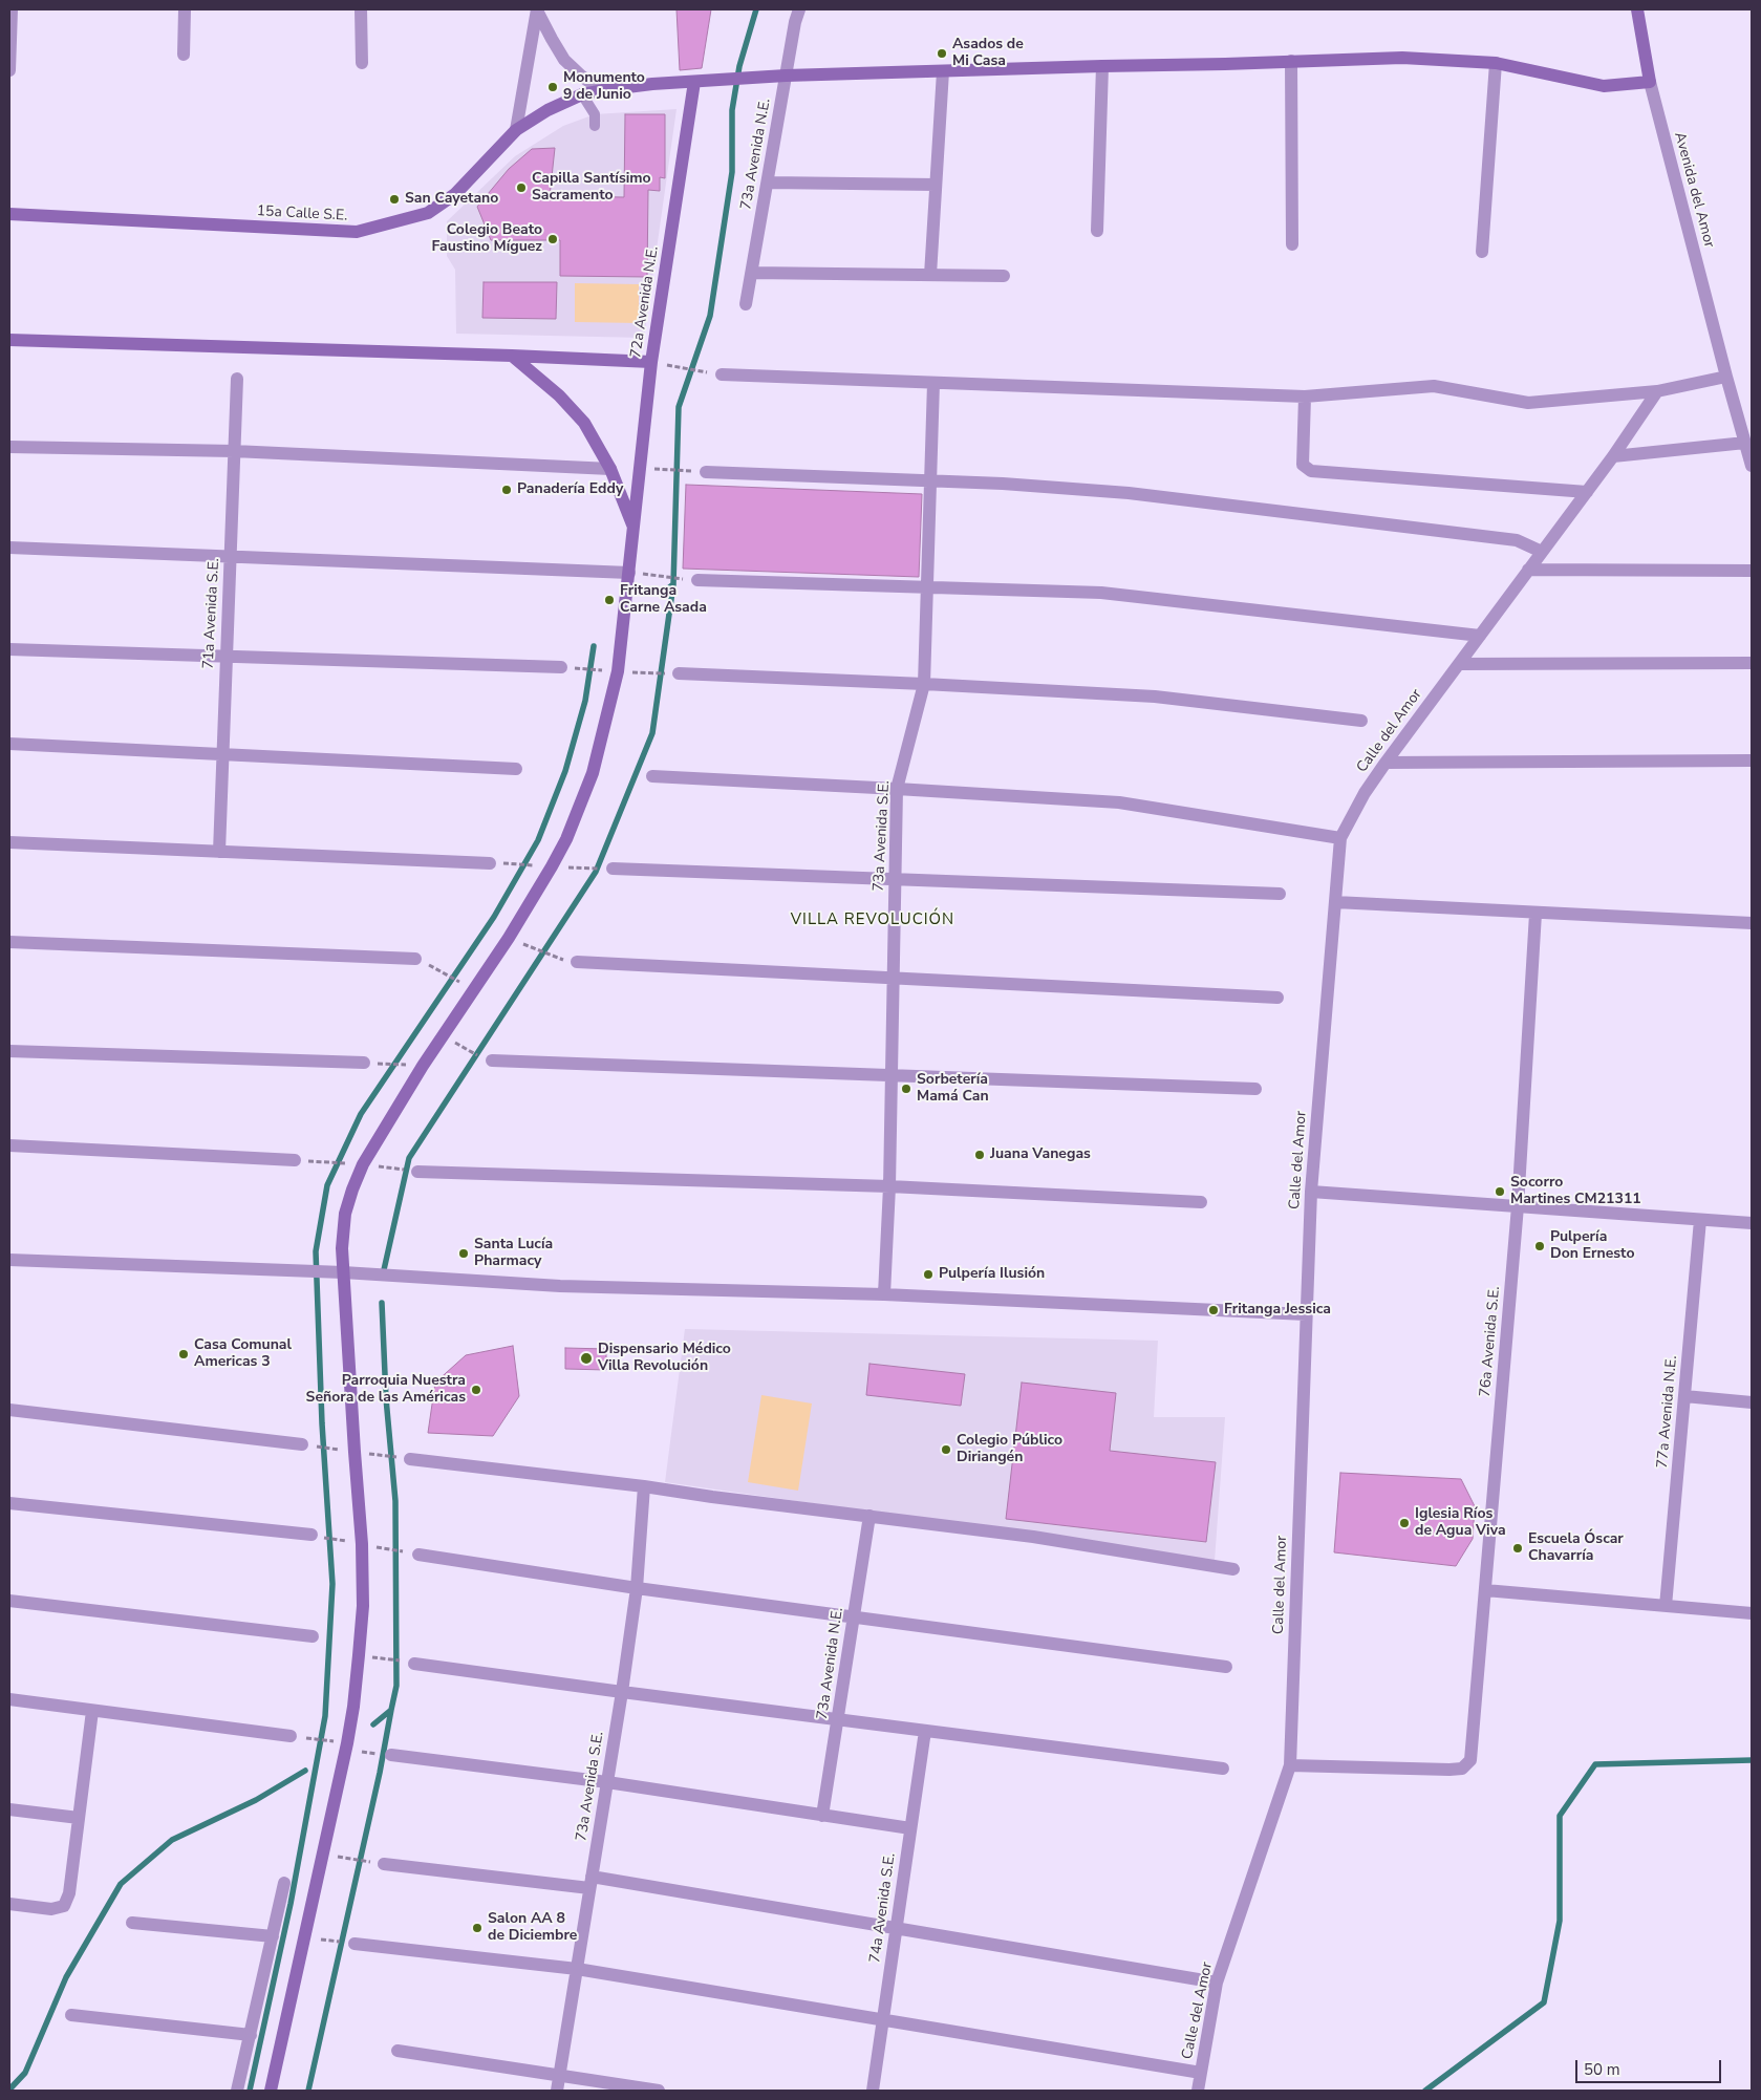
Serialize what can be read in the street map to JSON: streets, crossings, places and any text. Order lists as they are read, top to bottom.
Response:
{
  "streets": {
    "street": [
      "73a Avenida N.E.",
      "Avenida del Amor",
      "15a Calle S.E.",
      "72a Avenida N.E.",
      "71a Avenida S.E.",
      "Calle del Amor",
      "73a Avenida S.E.",
      "76a Avenida S.E.",
      "77a Avenida N.E.",
      "74a Avenida S.E."
    ]
  },
  "crossings": [
    ["73a Avenida N.E.", "15a Calle S.E."],
    ["Avenida del Amor", "15a Calle S.E."],
    ["15a Calle S.E.", "72a Avenida N.E."],
    ["Calle del Amor", "76a Avenida S.E."]
  ],
  "districts": ["VILLA REVOLUCIÓN"],
  "places": [
    "Asados de Mi Casa",
    "Monumento 9 de Junio",
    "Capilla Santísimo Sacramento",
    "San Cayetano",
    "Colegio Beato Faustino Míguez",
    "Panadería Eddy",
    "Fritanga Carne Asada",
    "Sorbetería Mamá Can",
    "Juana Vanegas",
    "Socorro Martines CM21311",
    "Pulpería Don Ernesto",
    "Santa Lucía Pharmacy",
    "Pulpería Ilusión",
    "Fritanga Jessica",
    "Casa Comunal Americas 3",
    "Dispensario Médico Villa Revolución",
    "Parroquia Nuestra Señora de las Américas",
    "Colegio Público Diriangén",
    "Iglesia Ríos de Agua Viva",
    "Escuela Óscar Chavarría",
    "Salon AA 8 de Diciembre"
  ],
  "scale_bar": "50 m"
}
